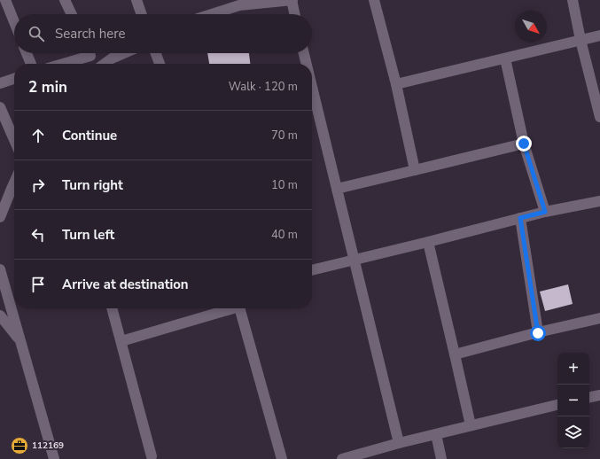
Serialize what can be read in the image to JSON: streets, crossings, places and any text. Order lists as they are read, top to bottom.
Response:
{
  "places": {
    "office": ["112169"]
  },
  "north": "bottom right",
  "page": {
    "search": "Search here",
    "heading": ["2 min", "Walk · 120 m"],
    "list": [
      ["Continue", "70 m"],
      ["Turn right", "10 m"],
      ["Turn left", "40 m"],
      "Arrive at destination"
    ],
    "map_buttons": ["+", "−"]
  }
}
